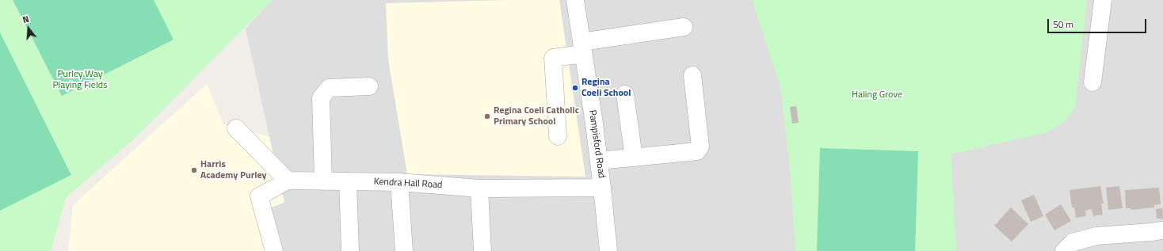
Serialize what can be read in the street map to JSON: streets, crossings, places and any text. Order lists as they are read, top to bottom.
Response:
{
  "streets": {
    "street": ["Pampisford Road", "Kendra Hall Road"]
  },
  "crossings": [
    ["Pampisford Road", "Kendra Hall Road"]
  ],
  "parks": ["Purley Way Playing Fields", "Haling Grove"],
  "places": ["Regina Coeli School", "Regina Coeli Catholic Primary School", "Harris Academy Purley"],
  "scale_bar": "50 m",
  "north": "top"
}
